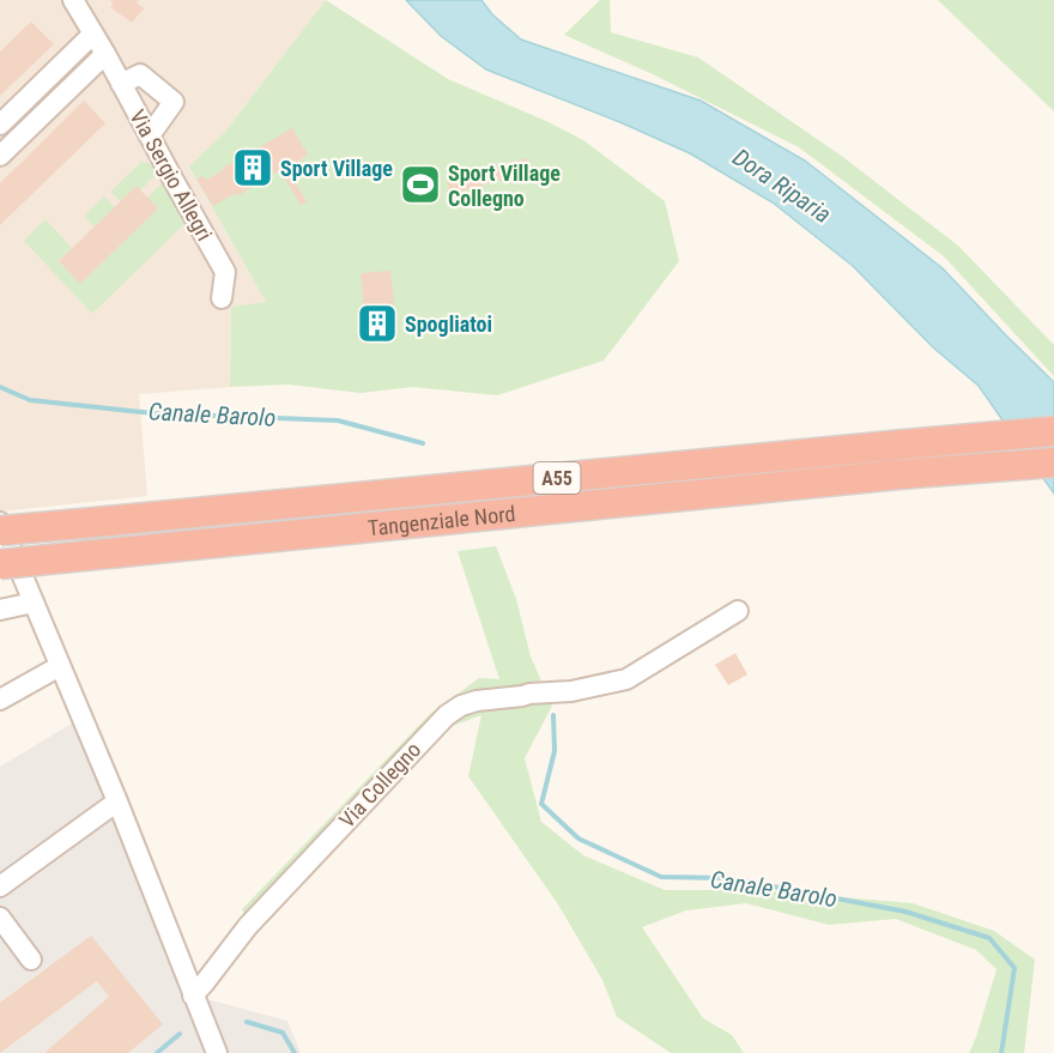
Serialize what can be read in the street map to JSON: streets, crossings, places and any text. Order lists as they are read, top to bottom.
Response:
{
  "streets": {
    "highway": ["A55", "Tangenziale Nord"],
    "street": ["Via Sergio Allegri", "Via Collegno"]
  },
  "water": ["Dora Riparia", "Canale Barolo"],
  "places": {
    "building": ["Sport Village", "Spogliatoi"],
    "sports": ["Sport Village Collegno"]
  }
}
